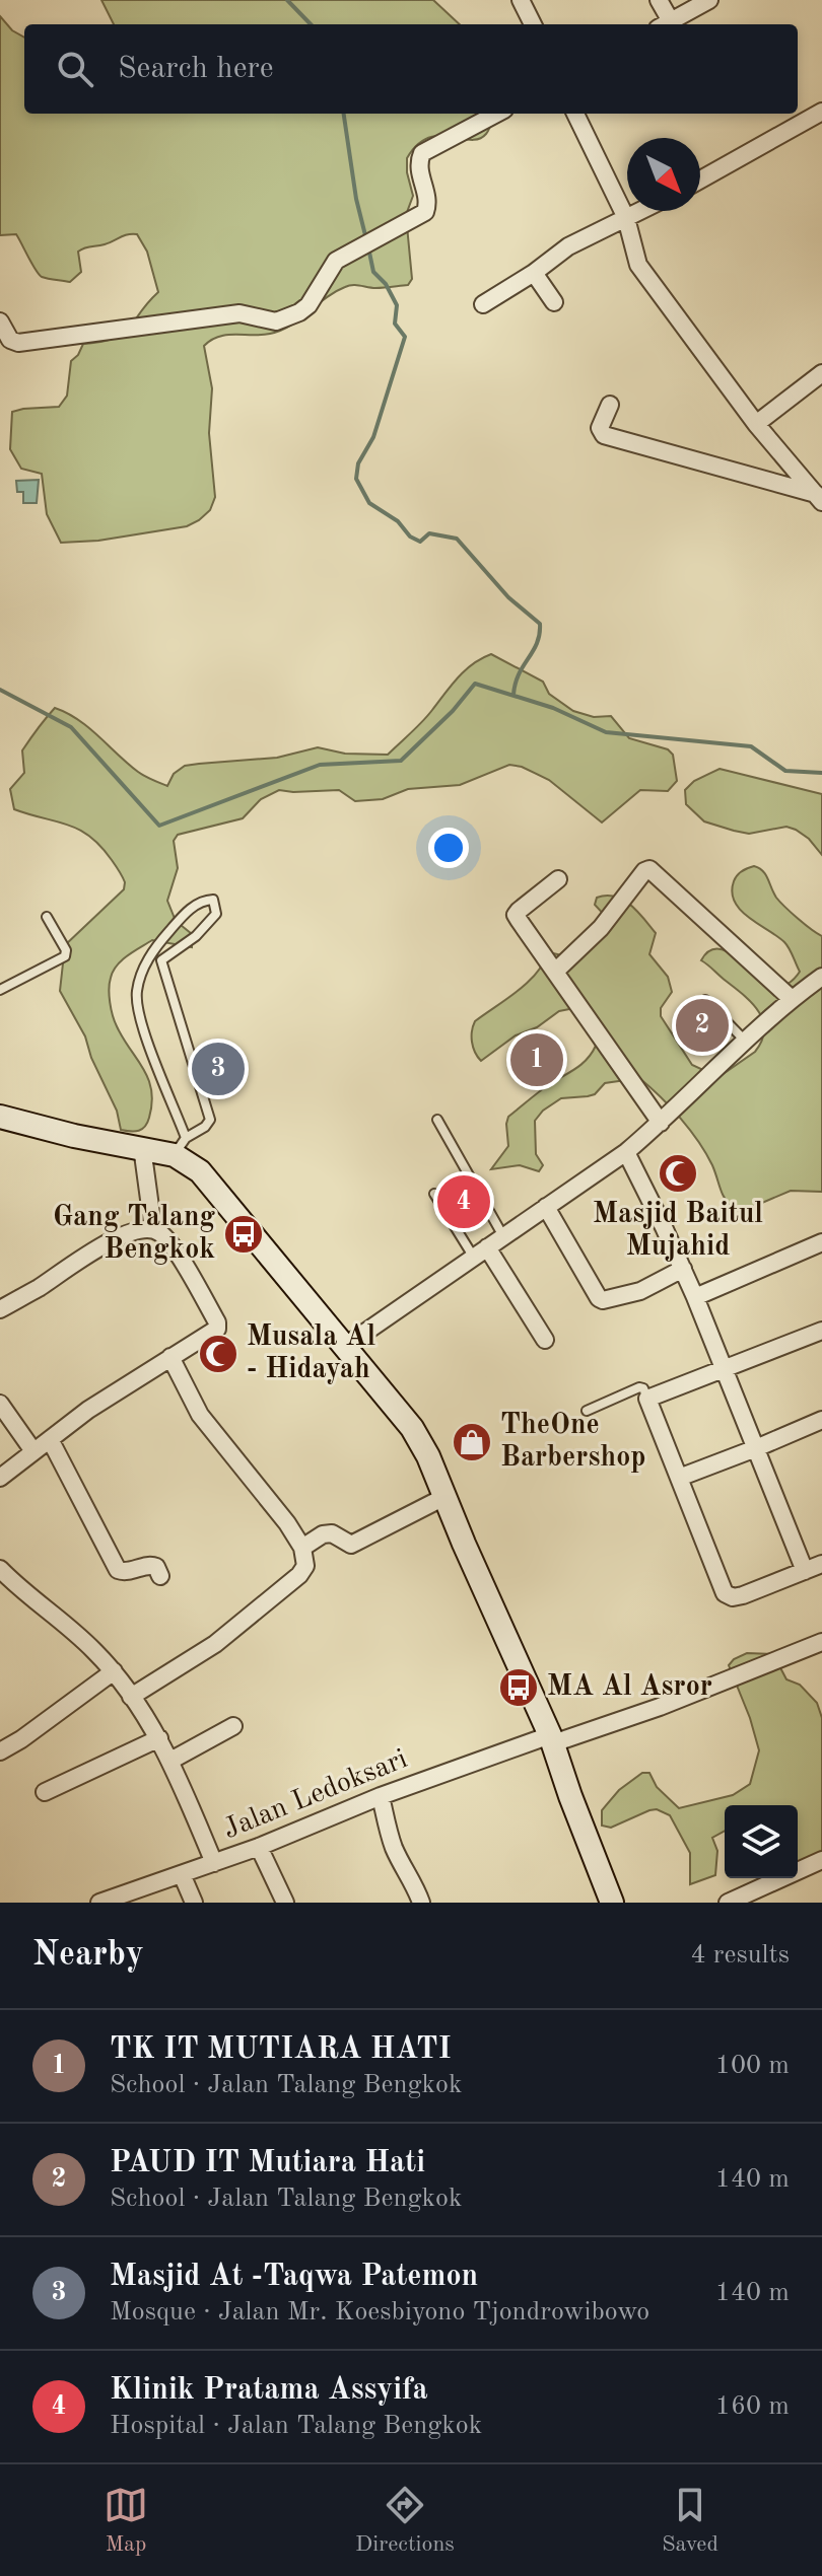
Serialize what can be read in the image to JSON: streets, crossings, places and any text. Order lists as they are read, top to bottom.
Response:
{
  "streets": {
    "street": ["Jalan Ledoksari"]
  },
  "places": {
    "mosque": ["Masjid Baitul Mujahid", "Musala Al - Hidayah"],
    "bus stop": ["Gang Talang Bengkok", "MA Al Asror"],
    "shop": ["TheOne Barbershop"]
  },
  "north": "bottom right",
  "page": {
    "search": "Search here",
    "pins": [
      "2",
      "1",
      "3",
      "4"
    ],
    "heading": ["Nearby", "4 results"],
    "list": [
      {
        "mark": "1",
        "name": "TK IT MUTIARA HATI",
        "note": "School · Jalan Talang Bengkok",
        "value": "100 m"
      },
      {
        "mark": "2",
        "name": "PAUD IT Mutiara Hati",
        "note": "School · Jalan Talang Bengkok",
        "value": "140 m"
      },
      {
        "mark": "3",
        "name": "Masjid At -Taqwa Patemon",
        "note": "Mosque · Jalan Mr. Koesbiyono Tjondrowibowo",
        "value": "140 m"
      },
      {
        "mark": "4",
        "name": "Klinik Pratama Assyifa",
        "note": "Hospital · Jalan Talang Bengkok",
        "value": "160 m"
      }
    ],
    "nav": ["Map", "Directions", "Saved"]
  }
}
